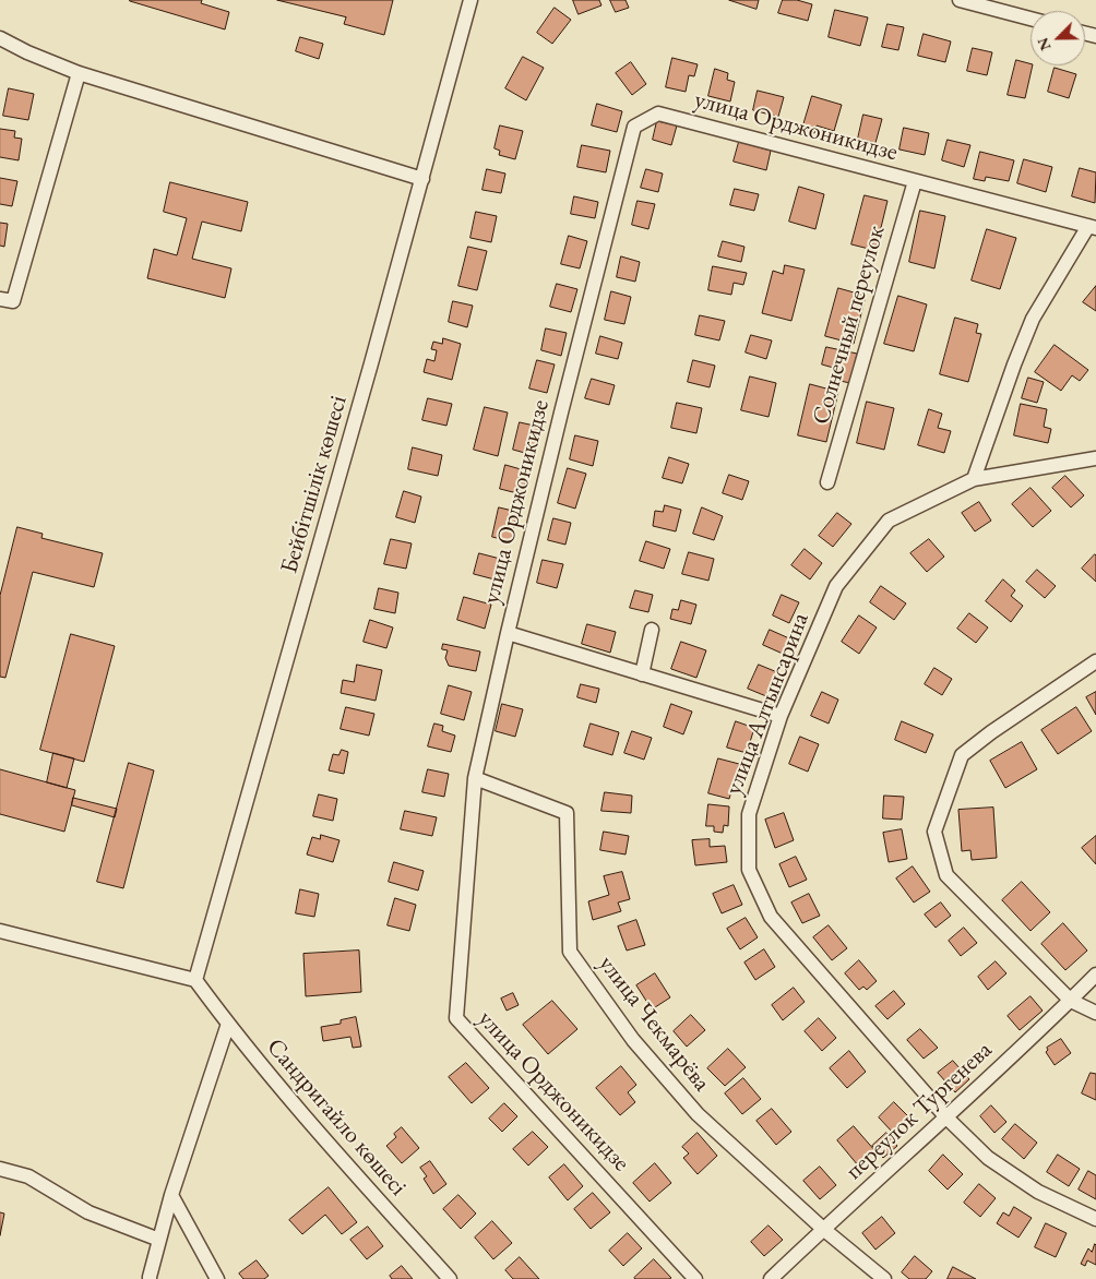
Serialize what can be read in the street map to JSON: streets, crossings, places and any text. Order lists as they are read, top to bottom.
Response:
{
  "streets": {
    "street": [
      "улица Орджоникидзе",
      "Солнечный переулок",
      "Бейбітшілік көшесі",
      "улица Алтынсарина",
      "улица Чекмарёва",
      "переулок Тургенева",
      "Сандригайло көшесі"
    ]
  },
  "crossings": [
    ["улица Орджоникидзе", "Солнечный переулок"],
    ["улица Орджоникидзе", "улица Чекмарёва"],
    ["Бейбітшілік көшесі", "Сандригайло көшесі"],
    ["улица Алтынсарина", "переулок Тургенева"],
    ["улица Чекмарёва", "переулок Тургенева"]
  ],
  "north": "bottom left"
}
